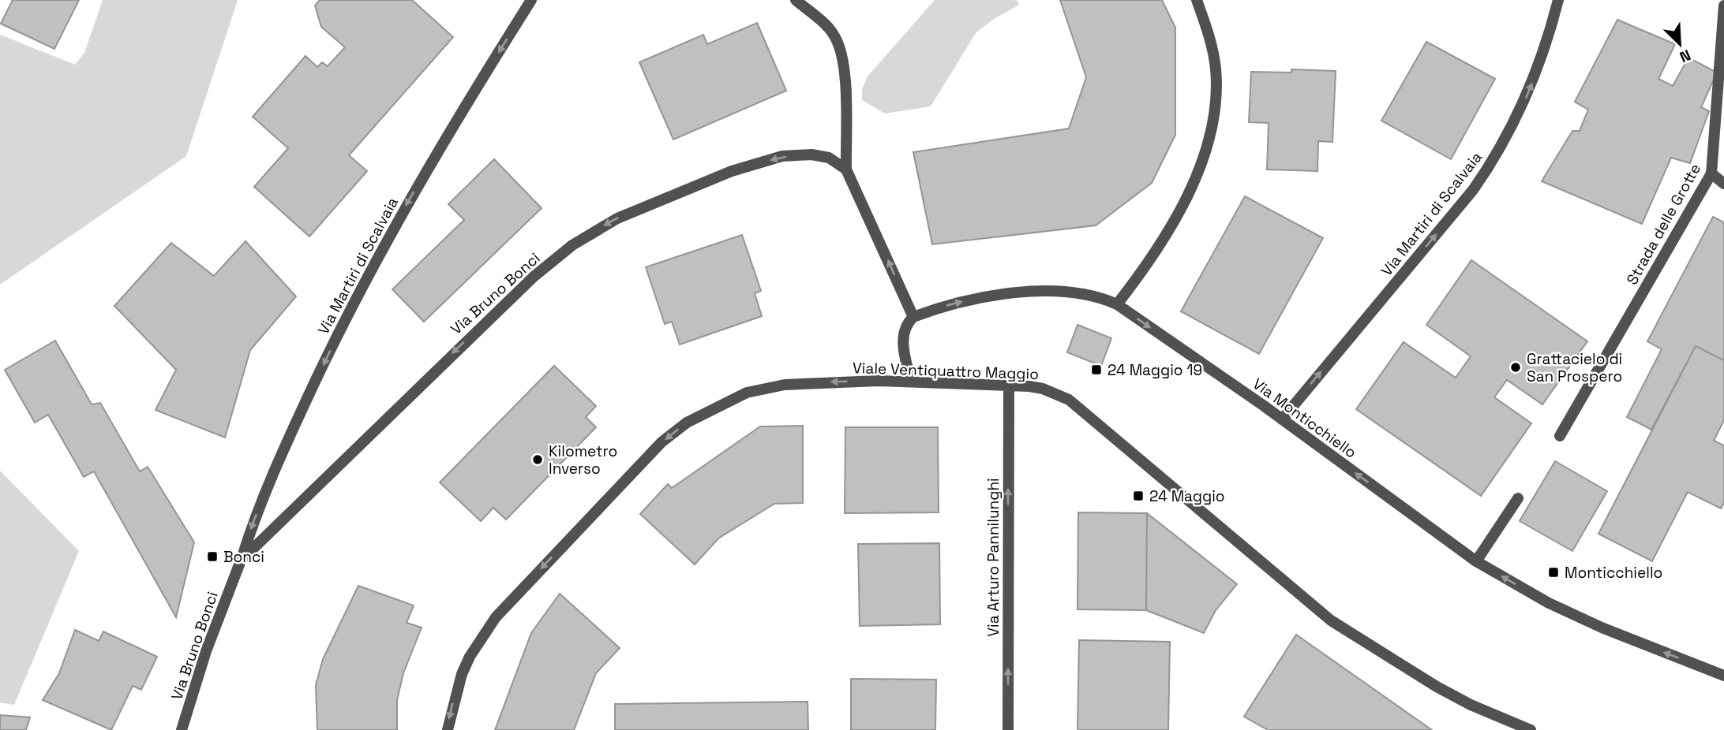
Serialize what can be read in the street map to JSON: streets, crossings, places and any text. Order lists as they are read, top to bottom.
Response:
{
  "streets": {
    "street": [
      "Via Martiri di Scalvaia",
      "Strada delle Grotte",
      "Via Bruno Bonci",
      "Viale Ventiquattro Maggio",
      "Via Monticchiello",
      "Via Arturo Pannilunghi"
    ]
  },
  "crossings": [
    ["Via Martiri di Scalvaia", "Via Bruno Bonci"],
    ["Via Martiri di Scalvaia", "Via Monticchiello"],
    ["Viale Ventiquattro Maggio", "Via Arturo Pannilunghi"]
  ],
  "one_way": ["Via Bruno Bonci", "Viale Ventiquattro Maggio", "Via Arturo Pannilunghi"],
  "places": {
    "other": ["Grattacielo di San Prospero", "Kilometro Inverso"],
    "transit": [
      "24 Maggio 19",
      "24 Maggio",
      "Bonci",
      "Monticchiello"
    ]
  },
  "north": "bottom right"
}
